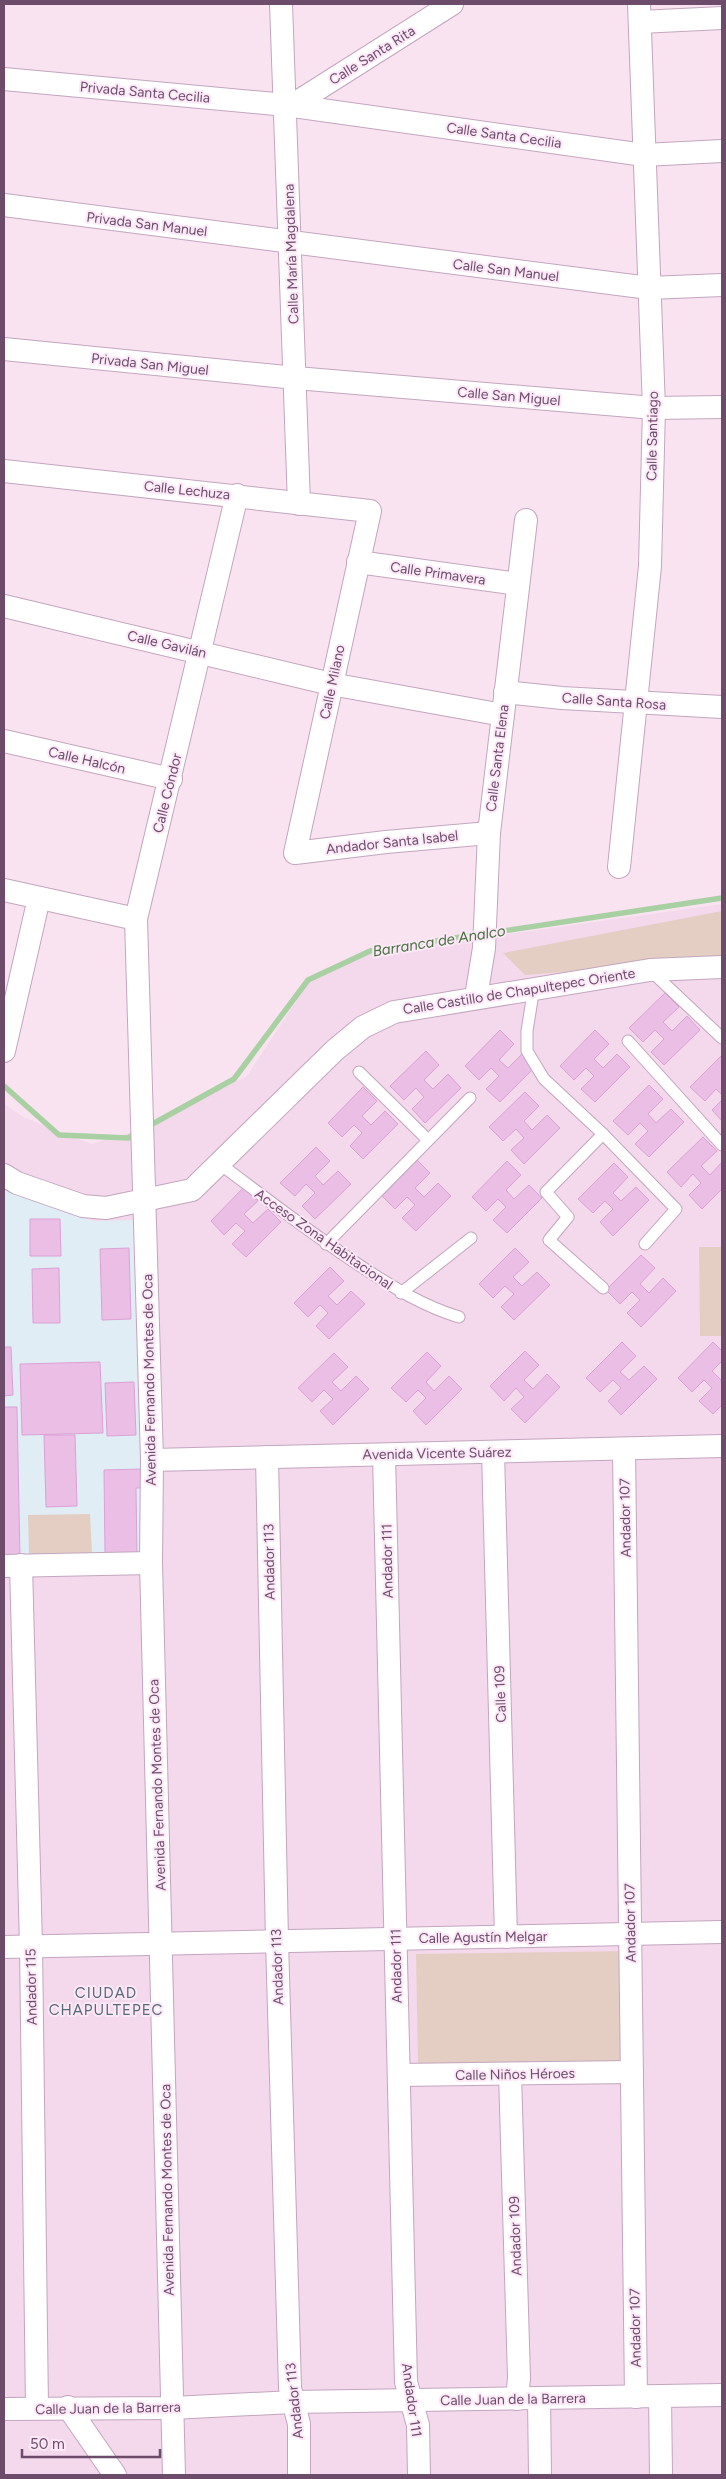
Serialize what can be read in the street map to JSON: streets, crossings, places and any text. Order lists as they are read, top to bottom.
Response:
{
  "streets": {
    "street": [
      "Calle Santa Rita",
      "Privada Santa Cecilia",
      "Calle Santa Cecilia",
      "Privada San Manuel",
      "Calle María Magdalena",
      "Calle San Manuel",
      "Privada San Miguel",
      "Calle San Miguel",
      "Calle Santiago",
      "Calle Lechuza",
      "Calle Primavera",
      "Calle Gavilán",
      "Calle Milano",
      "Calle Santa Rosa",
      "Calle Santa Elena",
      "Calle Halcón",
      "Calle Cóndor",
      "Andador Santa Isabel",
      "Calle Castillo de Chapultepec Oriente",
      "Avenida Fernando Montes de Oca",
      "Avenida Vicente Suárez",
      "Andador 107",
      "Andador 111",
      "Andador 113",
      "Calle 109",
      "Calle Agustín Melgar",
      "Andador 115",
      "Calle Niños Héroes",
      "Andador 109",
      "Calle Juan de la Barrera"
    ],
    "lane": ["Acceso Zona Habitacional"]
  },
  "crossings": [
    ["Calle Santa Rita", "Privada Santa Cecilia"],
    ["Calle Santa Rita", "Calle Santa Cecilia"],
    ["Calle Santa Rita", "Calle María Magdalena"],
    ["Privada Santa Cecilia", "Calle Santa Cecilia"],
    ["Privada Santa Cecilia", "Calle María Magdalena"],
    ["Calle Santa Cecilia", "Calle María Magdalena"],
    ["Calle Santa Cecilia", "Calle Santiago"],
    ["Privada San Manuel", "Calle María Magdalena"],
    ["Privada San Manuel", "Calle San Manuel"],
    ["Calle María Magdalena", "Calle San Manuel"],
    ["Calle María Magdalena", "Privada San Miguel"],
    ["Calle María Magdalena", "Calle San Miguel"],
    ["Calle María Magdalena", "Calle Lechuza"],
    ["Calle San Manuel", "Calle Santiago"],
    ["Privada San Miguel", "Calle San Miguel"],
    ["Calle San Miguel", "Calle Santiago"],
    ["Calle Santiago", "Calle Santa Rosa"],
    ["Calle Lechuza", "Calle Milano"],
    ["Calle Lechuza", "Calle Cóndor"],
    ["Calle Primavera", "Calle Milano"],
    ["Calle Primavera", "Calle Santa Elena"],
    ["Calle Gavilán", "Calle Milano"],
    ["Calle Gavilán", "Calle Cóndor"],
    ["Calle Milano", "Andador Santa Isabel"],
    ["Calle Santa Rosa", "Calle Santa Elena"],
    ["Calle Santa Elena", "Andador Santa Isabel"],
    ["Calle Santa Elena", "Calle Castillo de Chapultepec Oriente"],
    ["Calle Halcón", "Calle Cóndor"],
    ["Calle Cóndor", "Avenida Fernando Montes de Oca"],
    ["Calle Castillo de Chapultepec Oriente", "Acceso Zona Habitacional"],
    ["Calle Castillo de Chapultepec Oriente", "Avenida Fernando Montes de Oca"],
    ["Avenida Fernando Montes de Oca", "Avenida Vicente Suárez"],
    ["Avenida Fernando Montes de Oca", "Calle Agustín Melgar"],
    ["Avenida Fernando Montes de Oca", "Calle Juan de la Barrera"],
    ["Avenida Vicente Suárez", "Andador 107"],
    ["Avenida Vicente Suárez", "Andador 111"],
    ["Avenida Vicente Suárez", "Andador 113"],
    ["Avenida Vicente Suárez", "Calle 109"],
    ["Andador 107", "Calle Agustín Melgar"],
    ["Andador 107", "Calle Niños Héroes"],
    ["Andador 107", "Calle Juan de la Barrera"],
    ["Andador 111", "Calle Agustín Melgar"],
    ["Andador 111", "Calle Niños Héroes"],
    ["Andador 111", "Calle Juan de la Barrera"],
    ["Andador 113", "Calle Agustín Melgar"],
    ["Andador 113", "Calle Juan de la Barrera"],
    ["Calle 109", "Calle Agustín Melgar"],
    ["Calle Agustín Melgar", "Andador 115"],
    ["Andador 115", "Calle Juan de la Barrera"],
    ["Calle Niños Héroes", "Andador 109"],
    ["Andador 109", "Calle Juan de la Barrera"]
  ],
  "districts": ["CIUDAD CHAPULTEPEC"],
  "water": ["Barranca de Analco"],
  "scale_bar": "50 m"
}
